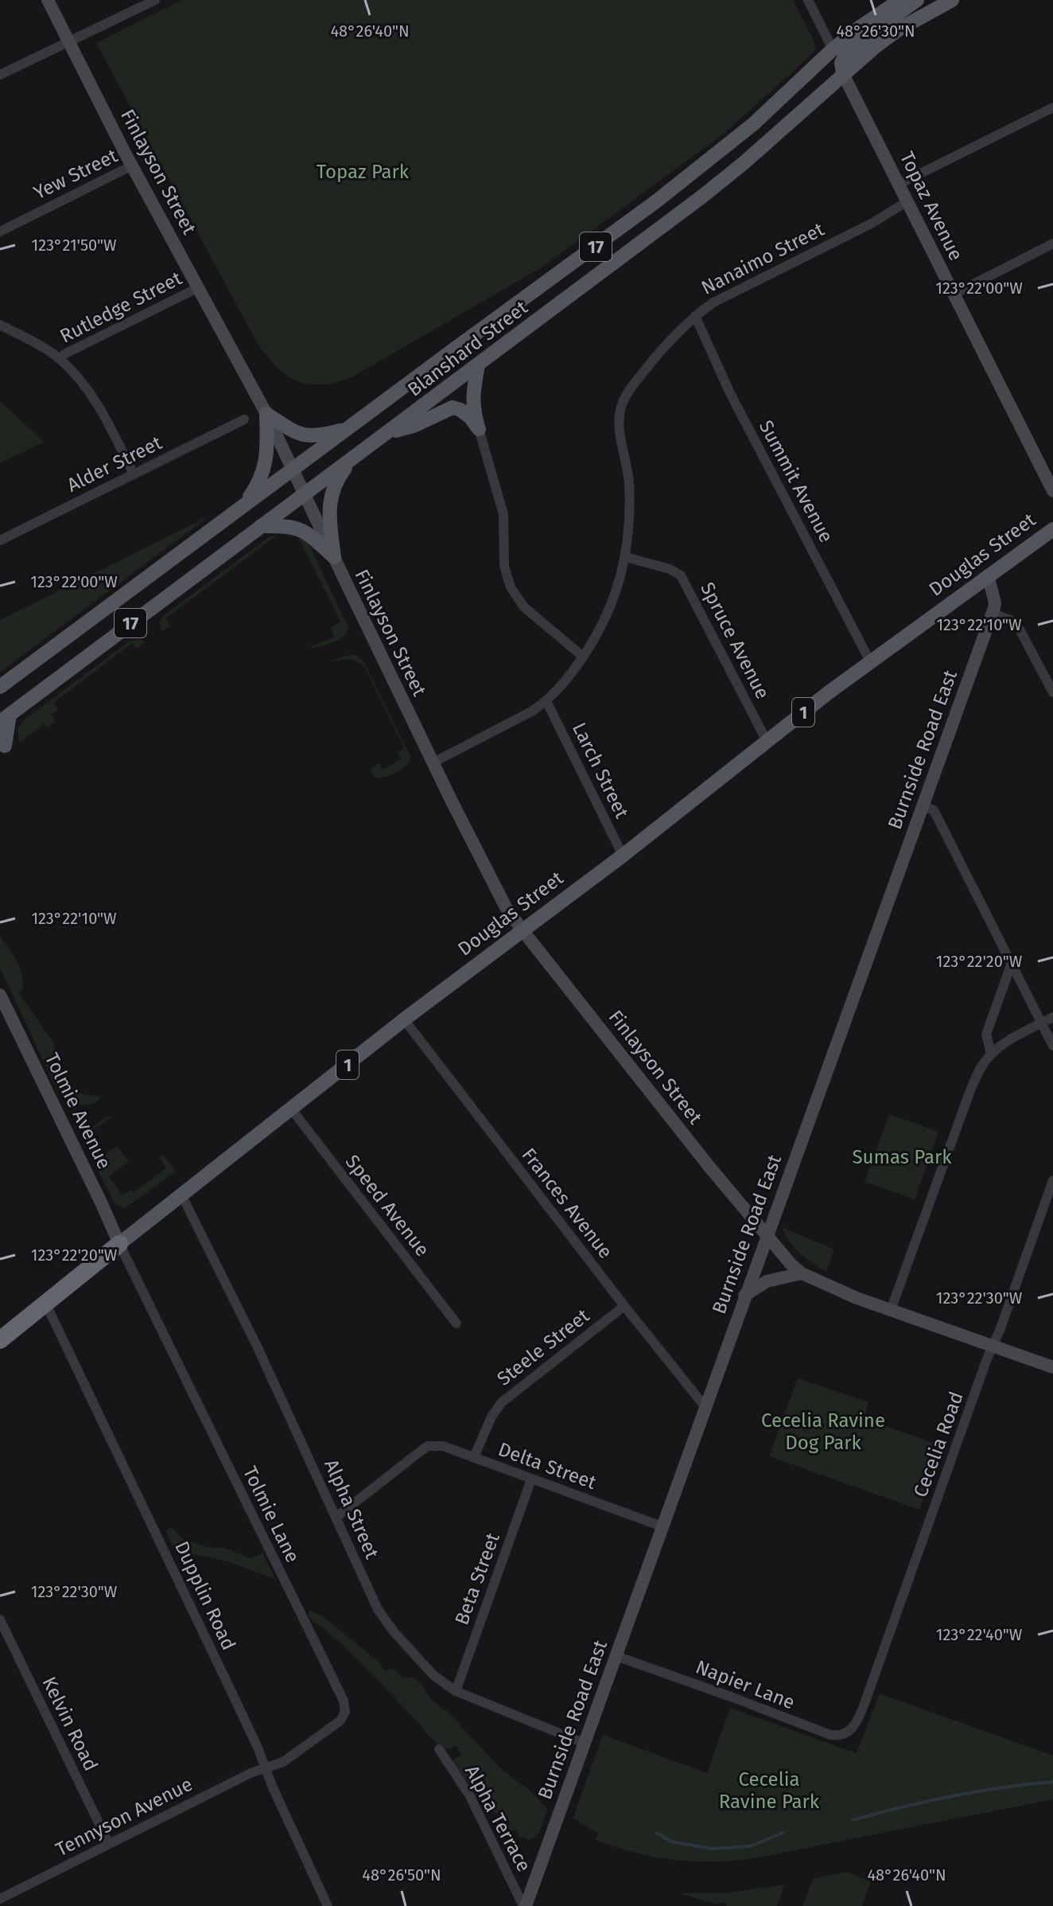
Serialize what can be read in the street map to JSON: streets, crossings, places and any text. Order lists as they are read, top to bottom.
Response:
{
  "streets": {
    "highway": ["Douglas Street", "1"],
    "main road": [
      "Finlayson Street",
      "Topaz Avenue",
      "17",
      "Blanshard Street",
      "Burnside Road East",
      "Tolmie Avenue"
    ],
    "street": [
      "Yew Street",
      "Nanaimo Street",
      "Rutledge Street",
      "Alder Street",
      "Summit Avenue",
      "Spruce Avenue",
      "Larch Street",
      "Frances Avenue",
      "Speed Avenue",
      "Steele Street",
      "Cecelia Road",
      "Delta Street",
      "Alpha Street",
      "Tolmie Lane",
      "Beta Street",
      "Dupplin Road",
      "Napier Lane",
      "Kelvin Road",
      "Tennyson Avenue",
      "Alpha Terrace"
    ]
  },
  "crossings": [
    ["Finlayson Street", "Yew Street"],
    ["Finlayson Street", "Nanaimo Street"],
    ["Finlayson Street", "Rutledge Street"],
    ["Finlayson Street", "Blanshard Street"],
    ["Finlayson Street", "Douglas Street"],
    ["Finlayson Street", "Burnside Road East"],
    ["Topaz Avenue", "Nanaimo Street"],
    ["Topaz Avenue", "Blanshard Street"],
    ["Nanaimo Street", "Summit Avenue"],
    ["Nanaimo Street", "Spruce Avenue"],
    ["Nanaimo Street", "Larch Street"],
    ["Summit Avenue", "Douglas Street"],
    ["Douglas Street", "Spruce Avenue"],
    ["Douglas Street", "Burnside Road East"],
    ["Douglas Street", "Larch Street"],
    ["Douglas Street", "Tolmie Avenue"],
    ["Douglas Street", "Frances Avenue"],
    ["Douglas Street", "Speed Avenue"],
    ["Douglas Street", "Alpha Street"],
    ["Douglas Street", "Tolmie Lane"],
    ["Douglas Street", "Dupplin Road"],
    ["Burnside Road East", "Frances Avenue"],
    ["Burnside Road East", "Delta Street"],
    ["Burnside Road East", "Alpha Street"],
    ["Burnside Road East", "Napier Lane"],
    ["Burnside Road East", "Alpha Terrace"],
    ["Tolmie Avenue", "Tolmie Lane"],
    ["Frances Avenue", "Steele Street"],
    ["Steele Street", "Delta Street"],
    ["Cecelia Road", "Napier Lane"],
    ["Delta Street", "Alpha Street"],
    ["Delta Street", "Beta Street"],
    ["Alpha Street", "Beta Street"],
    ["Tolmie Lane", "Dupplin Road"],
    ["Tolmie Lane", "Tennyson Avenue"],
    ["Dupplin Road", "Tennyson Avenue"],
    ["Kelvin Road", "Tennyson Avenue"]
  ],
  "parks": [
    "Topaz Park",
    "Sumas Park",
    "Cecelia Ravine Dog Park",
    "Cecelia Ravine Park"
  ],
  "coordinates": [
    "48°26'40\"N",
    "48°26'30\"N",
    "123°21'50\"W",
    "123°22'00\"W",
    "123°22'10\"W",
    "123°22'20\"W",
    "123°22'30\"W",
    "123°22'40\"W",
    "48°26'50\"N"
  ]
}
